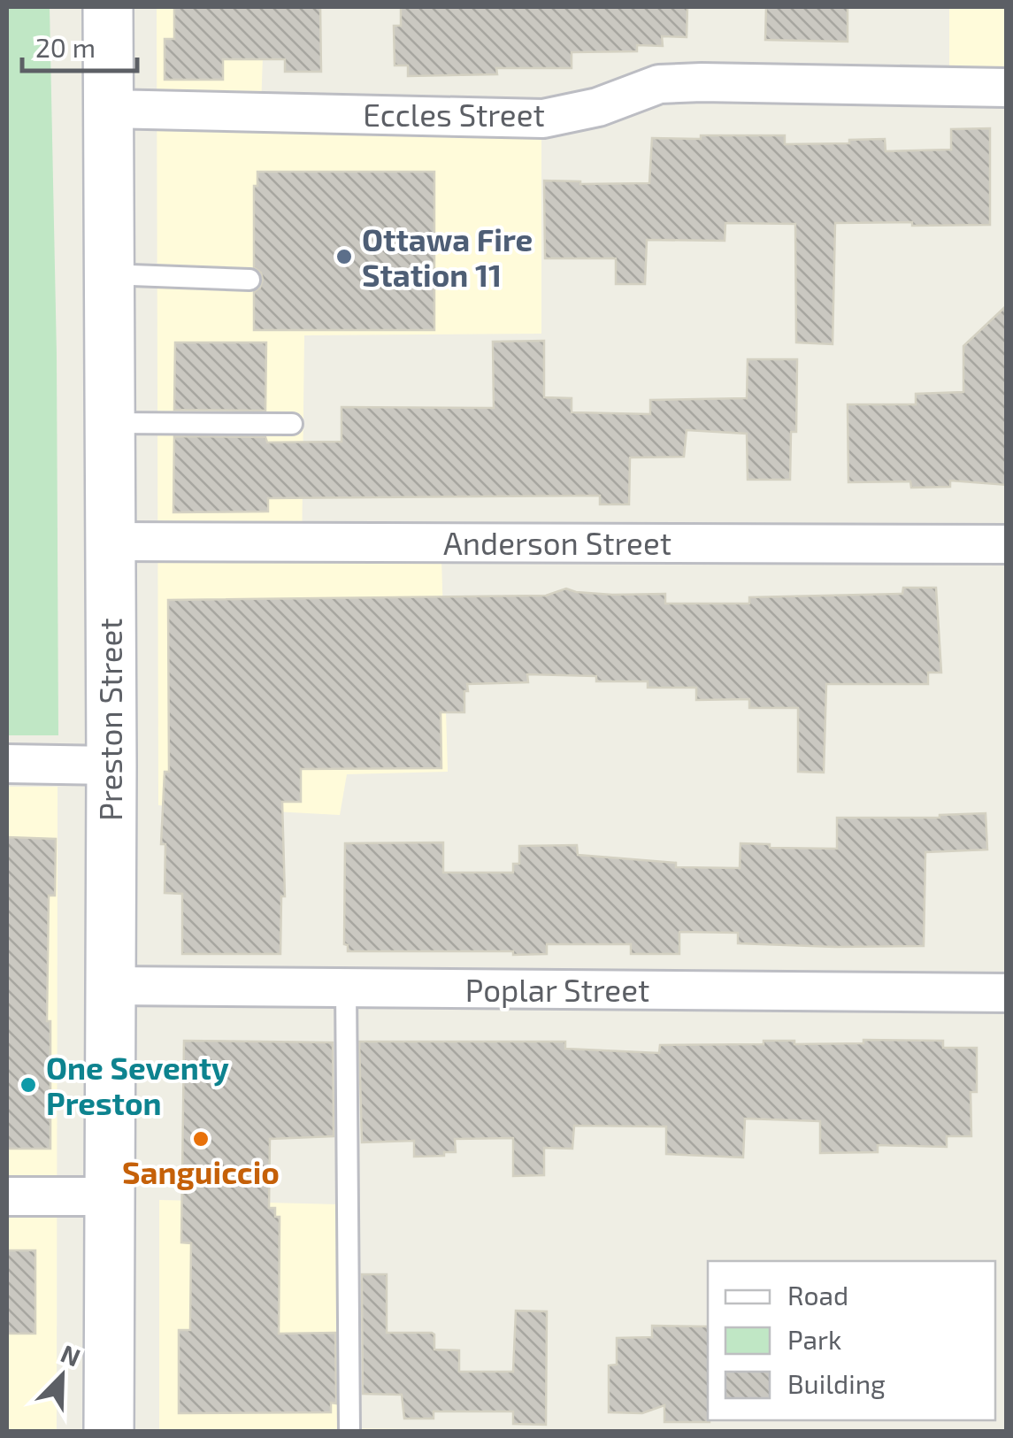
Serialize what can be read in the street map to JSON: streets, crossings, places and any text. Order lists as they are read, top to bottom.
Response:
{
  "streets": {
    "main road": ["Preston Street"],
    "street": ["Eccles Street", "Anderson Street", "Poplar Street"]
  },
  "crossings": [
    ["Eccles Street", "Preston Street"],
    ["Anderson Street", "Preston Street"],
    ["Preston Street", "Poplar Street"]
  ],
  "places": ["Ottawa Fire Station 11", "One Seventy Preston", "Sanguiccio"],
  "legend": ["Road", "Park", "Building"],
  "scale_bar": "20 m",
  "north": "top right"
}
